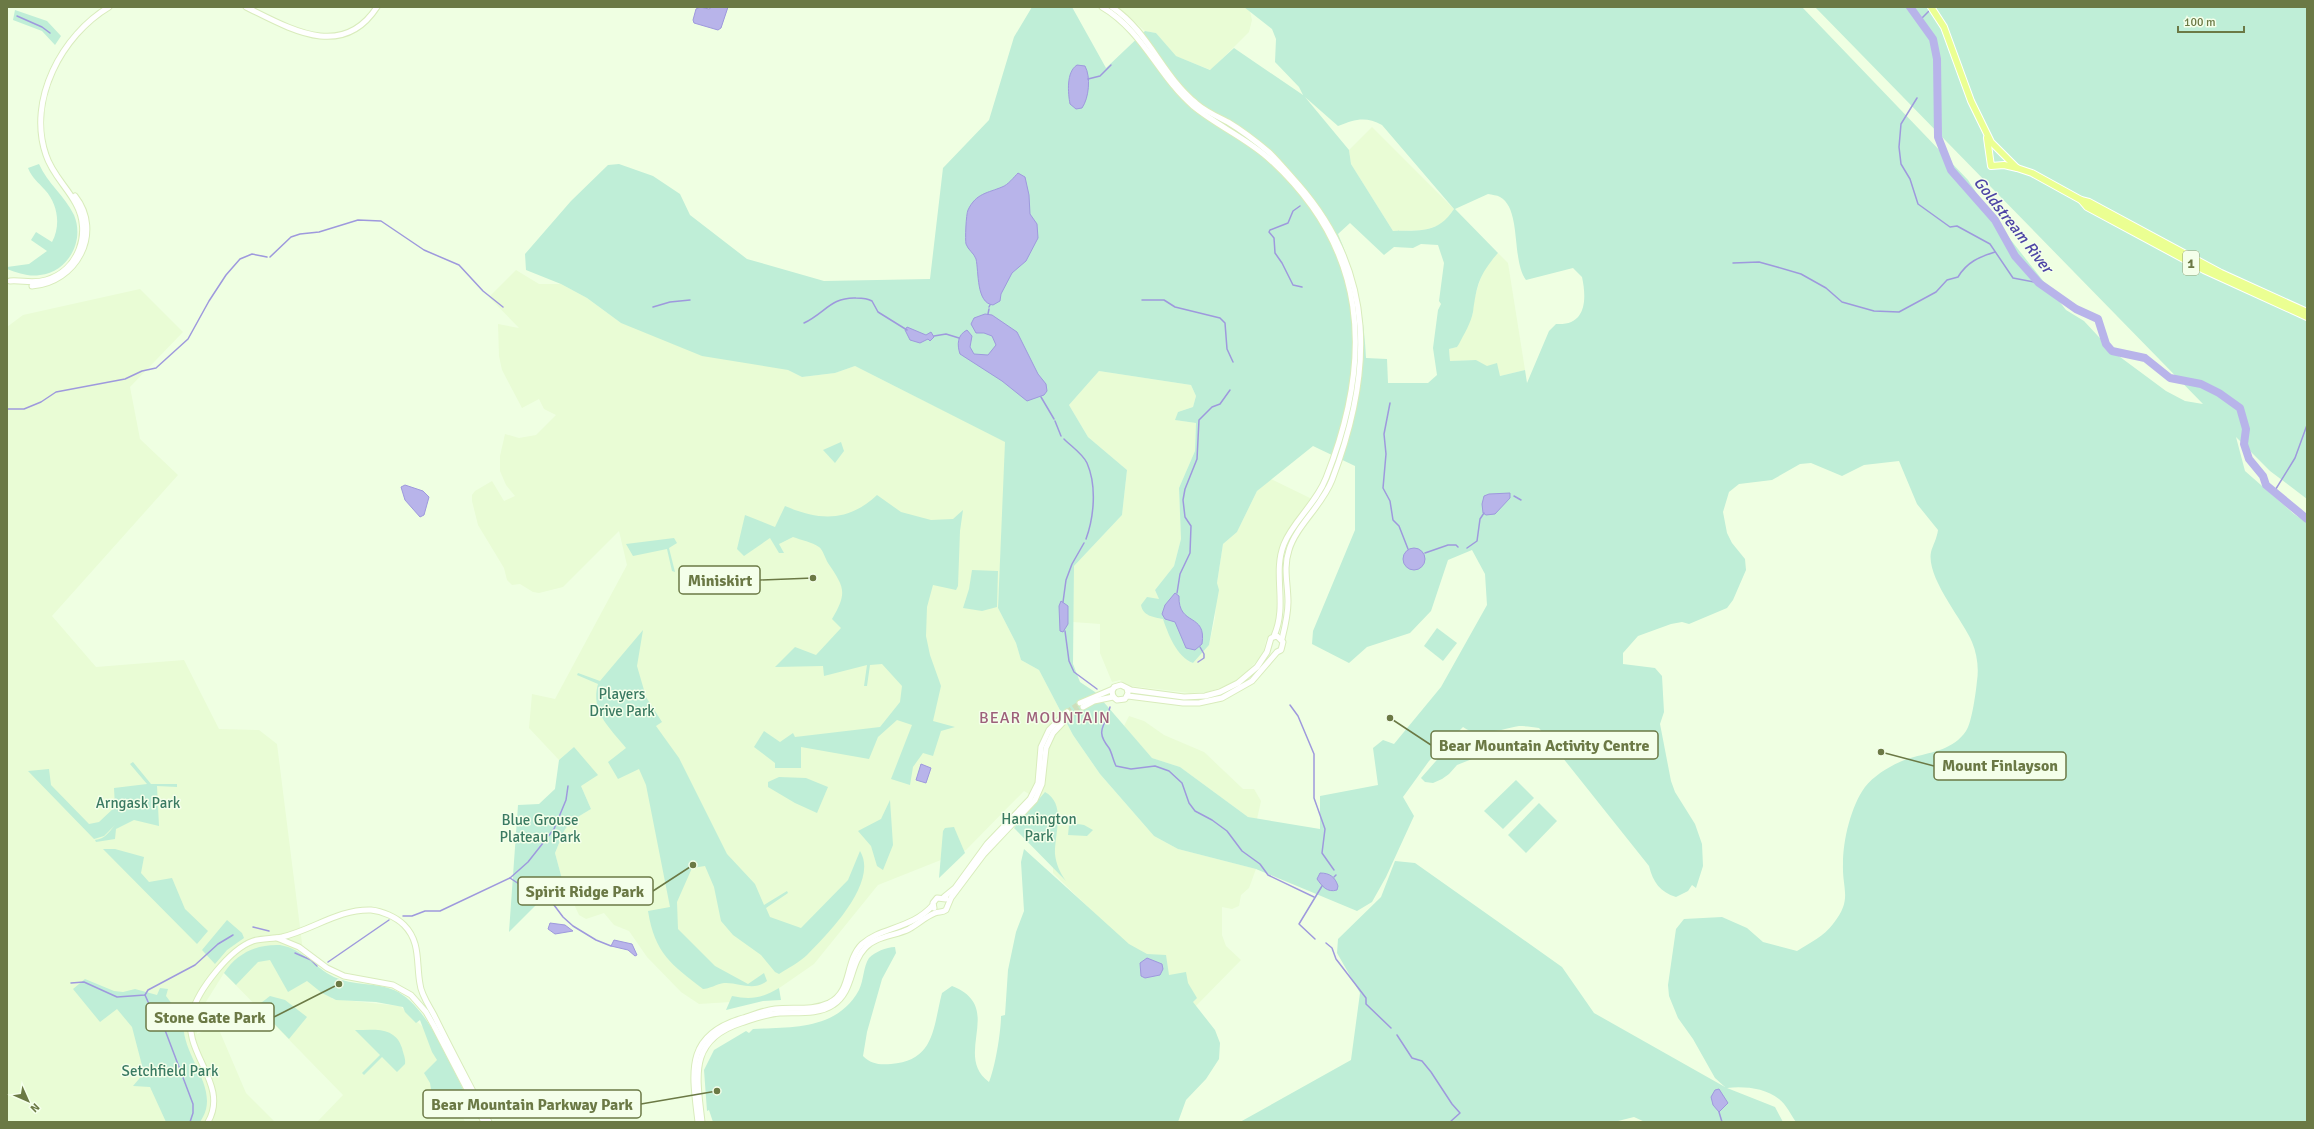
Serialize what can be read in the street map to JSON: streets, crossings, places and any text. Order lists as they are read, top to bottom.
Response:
{
  "streets": {
    "highway": ["1"]
  },
  "districts": ["BEAR MOUNTAIN"],
  "water": ["Goldstream River"],
  "parks": [
    "Players Drive Park",
    "Arngask Park",
    "Hannington Park",
    "Blue Grouse Plateau Park",
    "Setchfield Park"
  ],
  "places": [
    "Miniskirt",
    "Bear Mountain Activity Centre",
    "Mount Finlayson",
    "Spirit Ridge Park",
    "Stone Gate Park",
    "Bear Mountain Parkway Park"
  ],
  "scale_bar": "100 m",
  "north": "bottom right"
}
